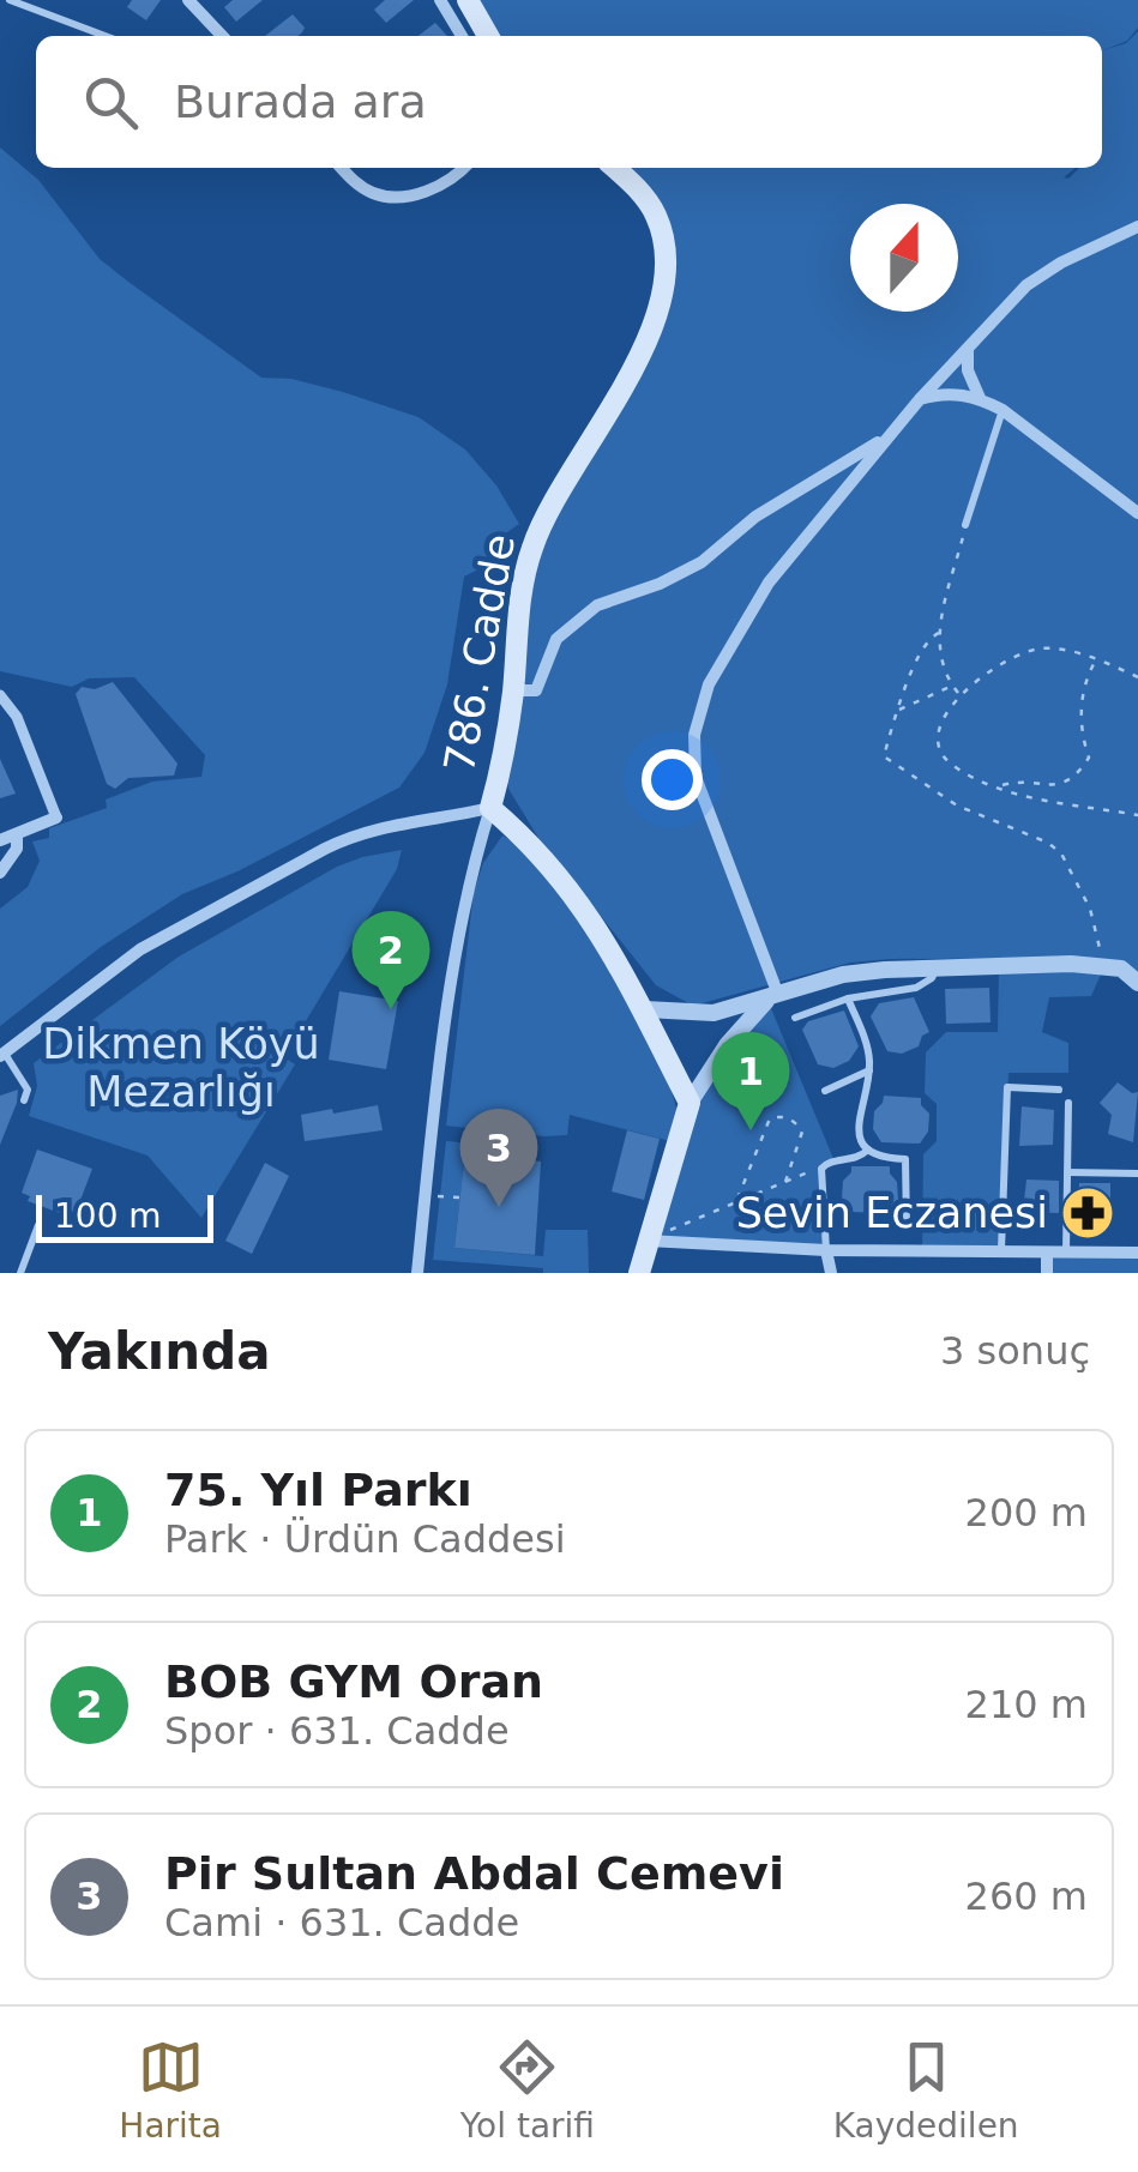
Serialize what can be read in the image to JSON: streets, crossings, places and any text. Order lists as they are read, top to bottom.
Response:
{
  "streets": {
    "main road": ["786. Cadde"]
  },
  "parks": ["Dikmen Köyü Mezarlığı"],
  "places": {
    "pharmacy": ["Sevin Eczanesi"]
  },
  "scale_bar": "100 m",
  "north": "top",
  "page": {
    "search": "Burada ara",
    "pins": ["2", "1", "3"],
    "scale": "100 m",
    "heading": ["Yakında", "3 sonuç"],
    "list": [
      {
        "mark": "1",
        "name": "75. Yıl Parkı",
        "note": "Park · Ürdün Caddesi",
        "value": "200 m"
      },
      {
        "mark": "2",
        "name": "BOB GYM Oran",
        "note": "Spor · 631. Cadde",
        "value": "210 m"
      },
      {
        "mark": "3",
        "name": "Pir Sultan Abdal Cemevi",
        "note": "Cami · 631. Cadde",
        "value": "260 m"
      }
    ],
    "nav": ["Harita", "Yol tarifi", "Kaydedilen"]
  }
}
